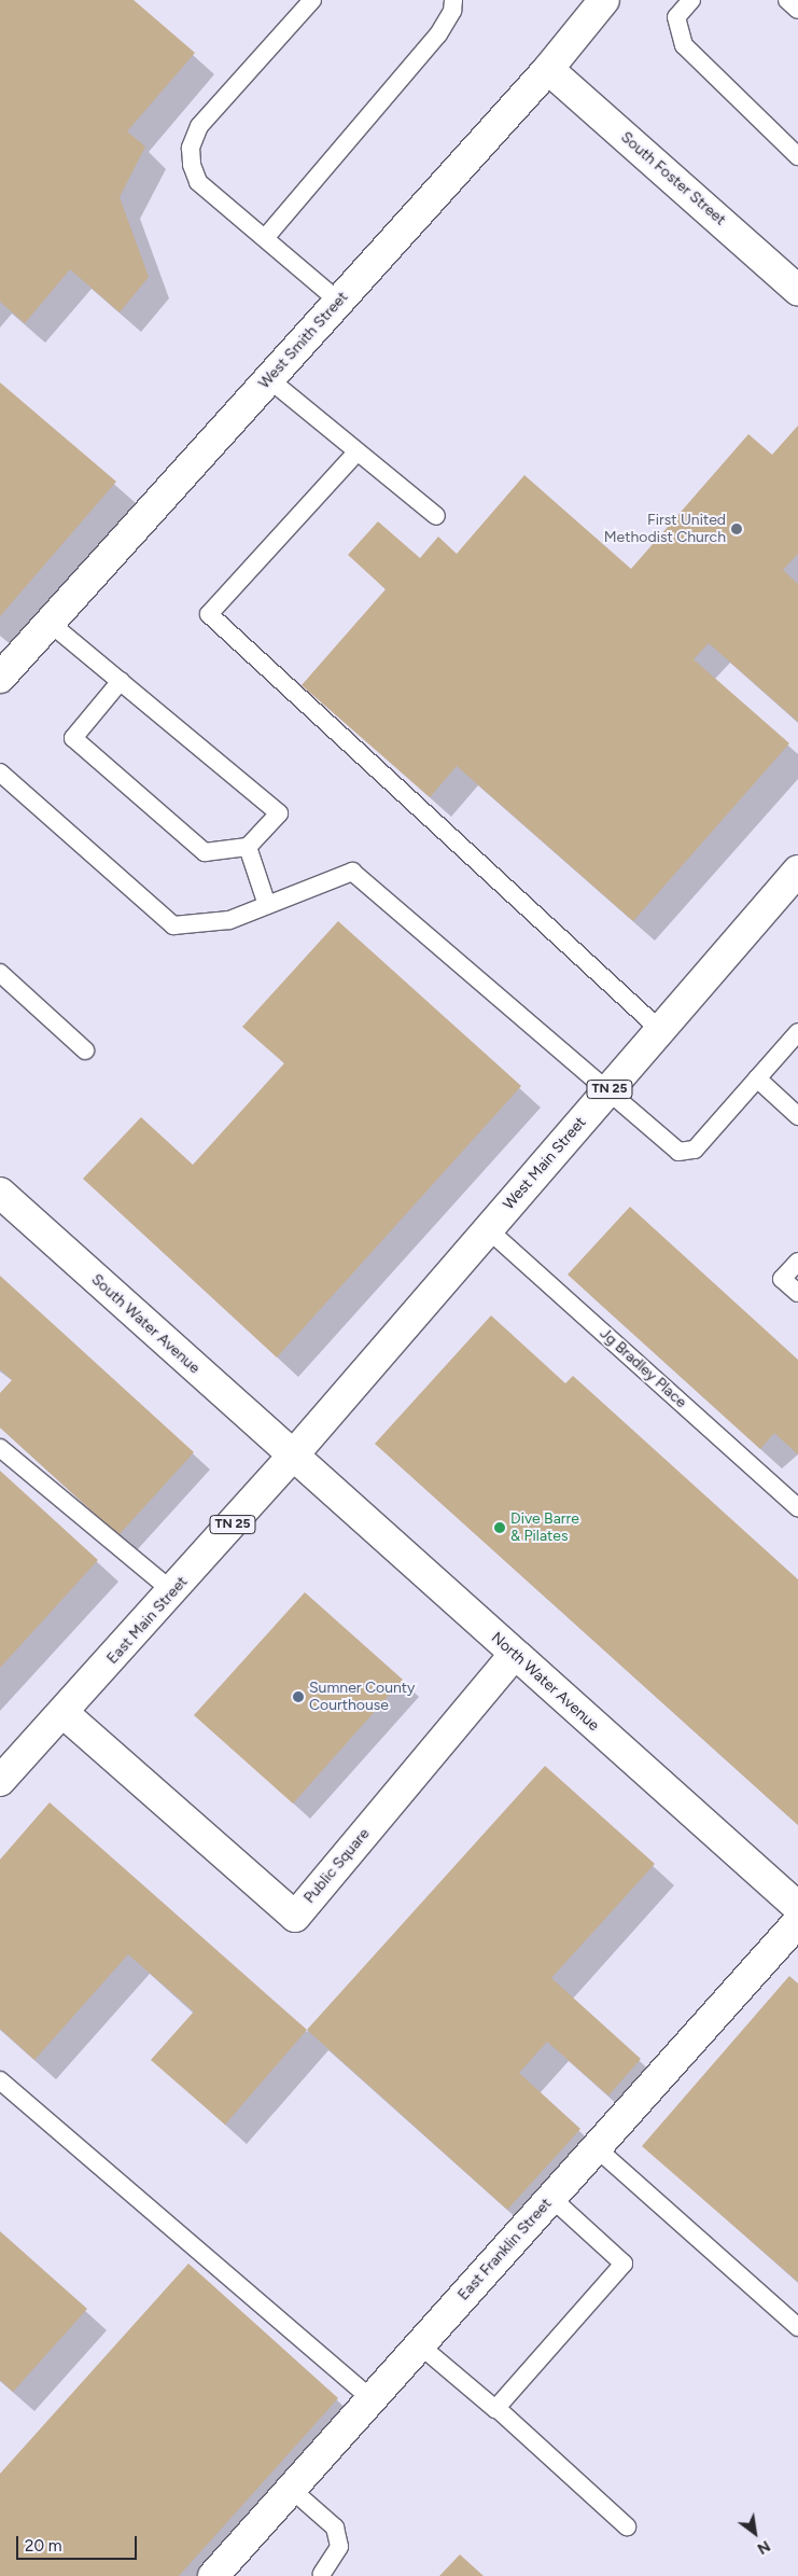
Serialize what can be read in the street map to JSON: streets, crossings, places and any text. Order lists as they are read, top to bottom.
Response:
{
  "streets": {
    "street": [
      "South Foster Street",
      "West Smith Street",
      "TN 25",
      "West Main Street",
      "South Water Avenue",
      "East Main Street",
      "North Water Avenue",
      "Public Square",
      "East Franklin Street"
    ],
    "lane": ["Jg Bradley Place"]
  },
  "crossings": [
    ["South Foster Street", "West Smith Street"],
    ["West Main Street", "South Water Avenue"],
    ["West Main Street", "Jg Bradley Place"],
    ["West Main Street", "East Main Street"],
    ["West Main Street", "North Water Avenue"],
    ["South Water Avenue", "East Main Street"],
    ["South Water Avenue", "North Water Avenue"],
    ["East Main Street", "North Water Avenue"],
    ["East Main Street", "Public Square"],
    ["North Water Avenue", "Public Square"]
  ],
  "places": ["First United Methodist Church", "Dive Barre & Pilates", "Sumner County Courthouse"],
  "scale_bar": "20 m",
  "north": "bottom right"
}
